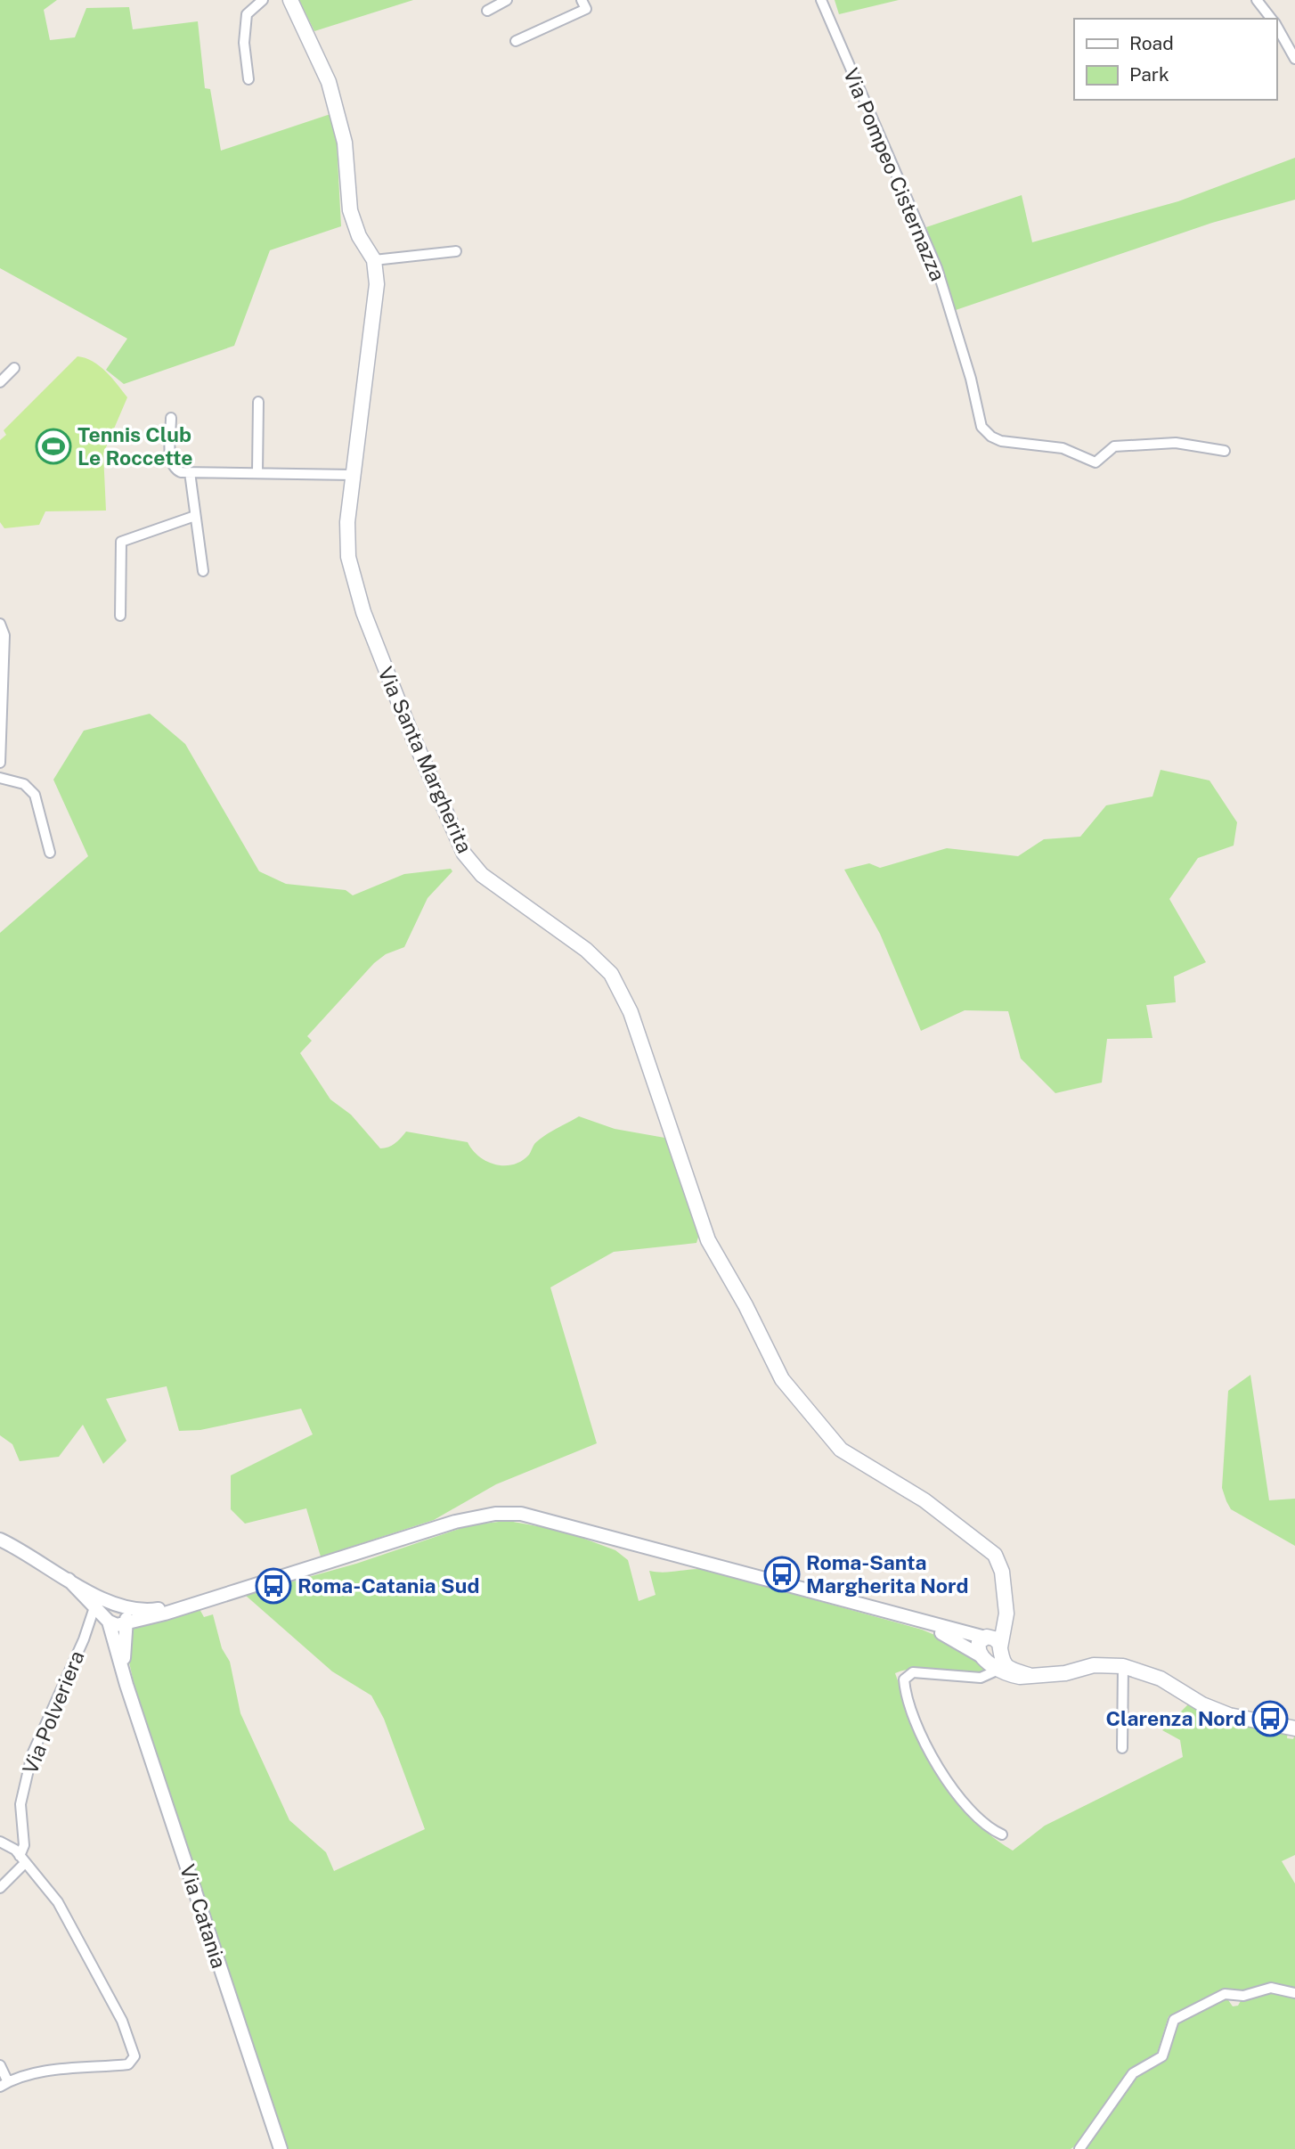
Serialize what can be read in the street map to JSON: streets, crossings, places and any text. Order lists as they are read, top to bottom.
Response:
{
  "streets": {
    "main road": ["Via Santa Margherita"],
    "street": ["Via Pompeo Cisternazza", "Via Polveriera", "Via Catania"]
  },
  "places": {
    "sports": ["Tennis Club Le Roccette"],
    "bus stop": ["Roma-Santa Margherita Nord", "Roma-Catania Sud", "Clarenza Nord"]
  },
  "legend": ["Road", "Park"]
}
